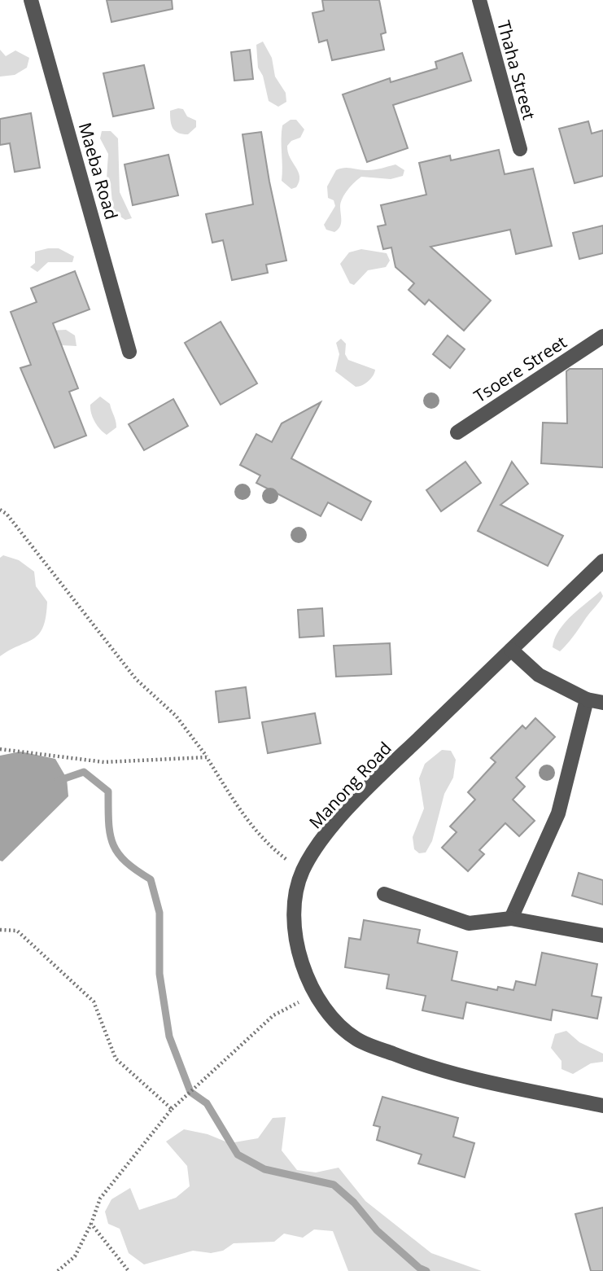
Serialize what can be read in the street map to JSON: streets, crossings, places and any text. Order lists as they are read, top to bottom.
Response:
{
  "streets": {
    "street": [
      "Thaha Street",
      "Maeba Road",
      "Tsoere Street",
      "Manong Road"
    ]
  }
}
